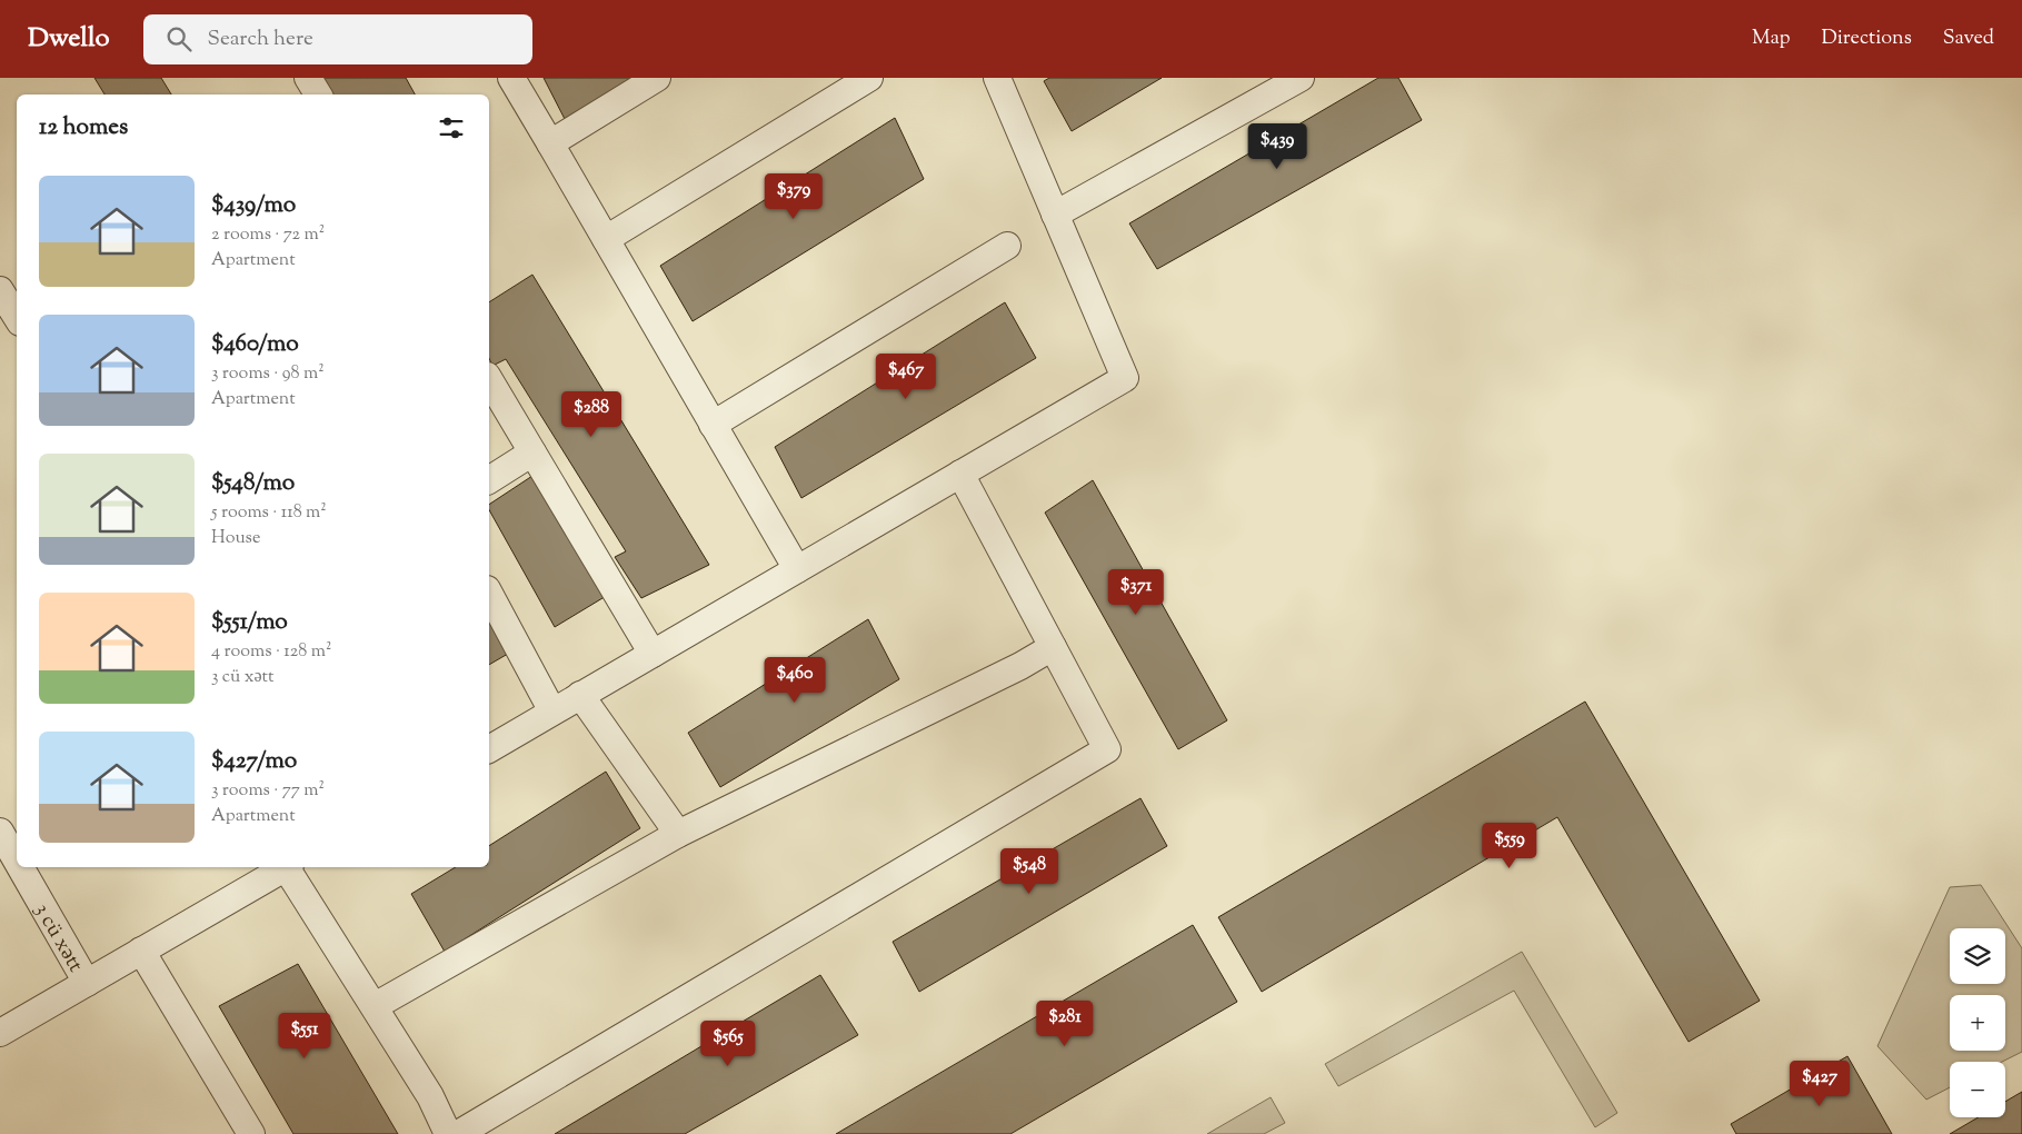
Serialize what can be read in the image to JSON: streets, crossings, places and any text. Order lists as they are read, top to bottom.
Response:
{
  "streets": {
    "street": ["3 cü xətt"]
  },
  "page": {
    "header": "Dwello",
    "search": "Search here",
    "nav": ["Map", "Directions", "Saved"],
    "heading": "12 homes",
    "price": [
      "$439",
      "$379",
      "$467",
      "$288",
      "$371",
      "$460",
      "$559",
      "$548",
      "$281",
      "$551",
      "$565",
      "$427"
    ],
    "list": [
      {
        "name": "$439/mo",
        "note": "2 rooms · 72 m² · Apartment"
      },
      {
        "name": "$460/mo",
        "note": "3 rooms · 98 m² · Apartment"
      },
      {
        "name": "$548/mo",
        "note": "5 rooms · 118 m² · House"
      },
      {
        "name": "$551/mo",
        "note": "4 rooms · 128 m² · 3 cü xətt"
      },
      {
        "name": "$427/mo",
        "note": "3 rooms · 77 m² · Apartment"
      }
    ],
    "map_buttons": ["+", "−"]
  }
}
